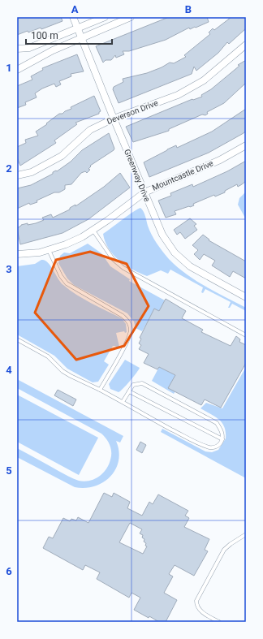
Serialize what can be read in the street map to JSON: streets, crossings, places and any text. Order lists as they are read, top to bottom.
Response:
{
  "streets": {
    "street": ["Deverson Drive", "Greenway Drive", "Mountcastle Drive"]
  },
  "crossings": [
    ["Deverson Drive", "Greenway Drive"],
    ["Greenway Drive", "Mountcastle Drive"]
  ],
  "scale_bar": "100 m",
  "grid": {
    "columns": ["A", "B"],
    "rows": [
      "1",
      "2",
      "3",
      "4",
      "5",
      "6"
    ]
  }
}
